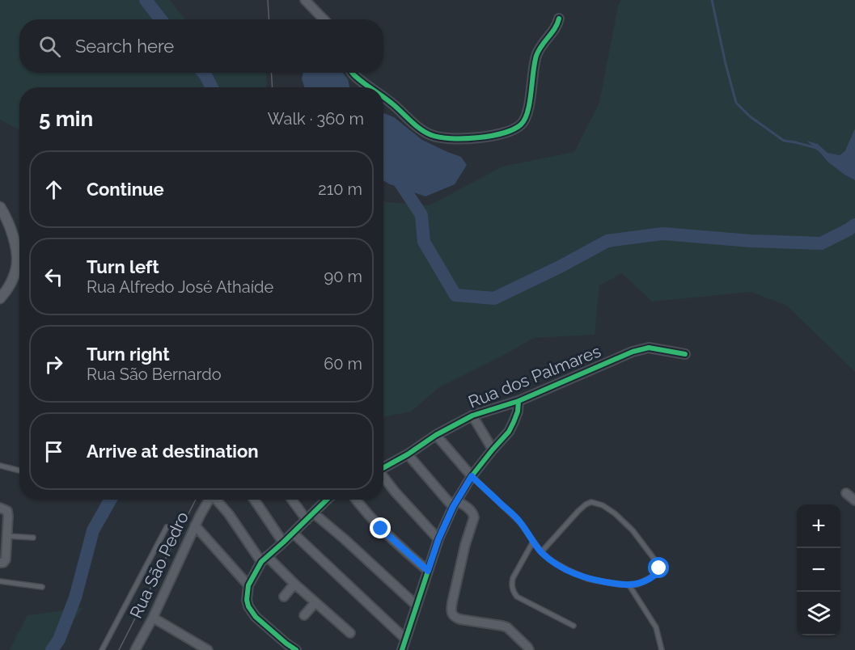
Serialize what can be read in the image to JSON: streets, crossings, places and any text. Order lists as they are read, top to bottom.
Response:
{
  "streets": {
    "street": ["Rua dos Palmares", "Rua São Pedro"]
  },
  "page": {
    "search": "Search here",
    "heading": ["5 min", "Walk · 360 m"],
    "list": [
      ["Continue", "210 m"],
      ["Turn left", "Rua Alfredo José Athaíde", "90 m"],
      ["Turn right", "Rua São Bernardo", "60 m"],
      "Arrive at destination"
    ],
    "map_buttons": ["+", "−"]
  }
}
